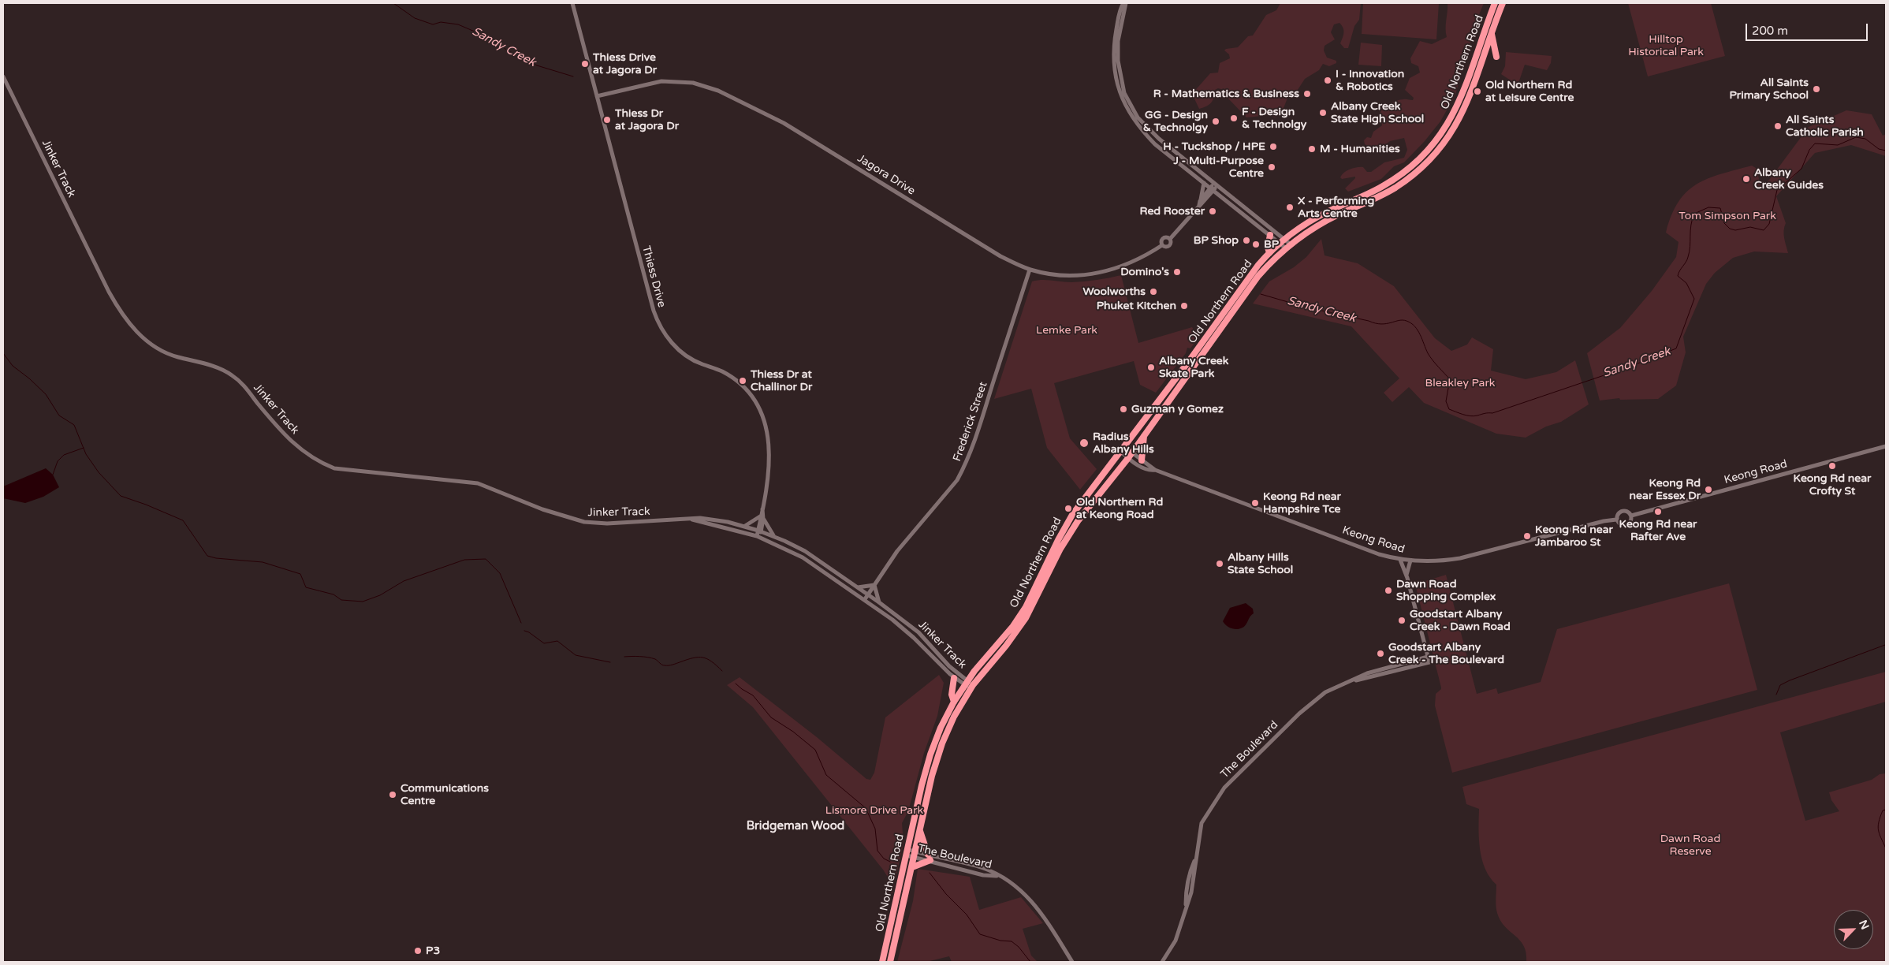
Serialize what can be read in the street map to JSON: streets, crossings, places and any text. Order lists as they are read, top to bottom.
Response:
{
  "streets": {
    "highway": ["Old Northern Road"],
    "street": [
      "Jinker Track",
      "Jagora Drive",
      "Thiess Drive",
      "Frederick Street",
      "Keong Road",
      "The Boulevard"
    ]
  },
  "crossings": [
    ["Old Northern Road", "Jinker Track"],
    ["Old Northern Road", "Keong Road"],
    ["Old Northern Road", "The Boulevard"],
    ["Jinker Track", "Thiess Drive"],
    ["Jinker Track", "Frederick Street"],
    ["Jagora Drive", "Thiess Drive"],
    ["Jagora Drive", "Frederick Street"]
  ],
  "districts": ["Bridgeman Wood"],
  "water": ["Sandy Creek"],
  "parks": [
    "Hilltop Historical Park",
    "Tom Simpson Park",
    "Lemke Park",
    "Bleakley Park",
    "Lismore Drive Park",
    "Dawn Road Reserve"
  ],
  "places": [
    "Thiess Drive at Jagora Dr",
    "I - Innovation & Robotics",
    "All Saints Primary School",
    "Old Northern Rd at Leisure Centre",
    "R - Mathematics & Business",
    "Albany Creek State High School",
    "F - Design & Technolgy",
    "Thiess Dr at Jagora Dr",
    "GG - Design & Technolgy",
    "All Saints Catholic Parish",
    "H - Tuckshop / HPE",
    "M - Humanities",
    "J - Multi-Purpose Centre",
    "Albany Creek Guides",
    "X - Performing Arts Centre",
    "Red Rooster",
    "BP Shop",
    "BP",
    "Domino's",
    "Woolworths",
    "Phuket Kitchen",
    "Albany Creek Skate Park",
    "Thiess Dr at Challinor Dr",
    "Guzman y Gomez",
    "Radius Albany Hills",
    "Keong Rd near Crofty St",
    "Keong Rd near Essex Dr",
    "Keong Rd near Hampshire Tce",
    "Old Northern Rd at Keong Road",
    "Keong Rd near Rafter Ave",
    "Keong Rd near Jambaroo St",
    "Albany Hills State School",
    "Dawn Road Shopping Complex",
    "Goodstart Albany Creek - Dawn Road",
    "Goodstart Albany Creek - The Boulevard",
    "Communications Centre",
    "P3"
  ],
  "scale_bar": "200 m",
  "north": "top right"
}
